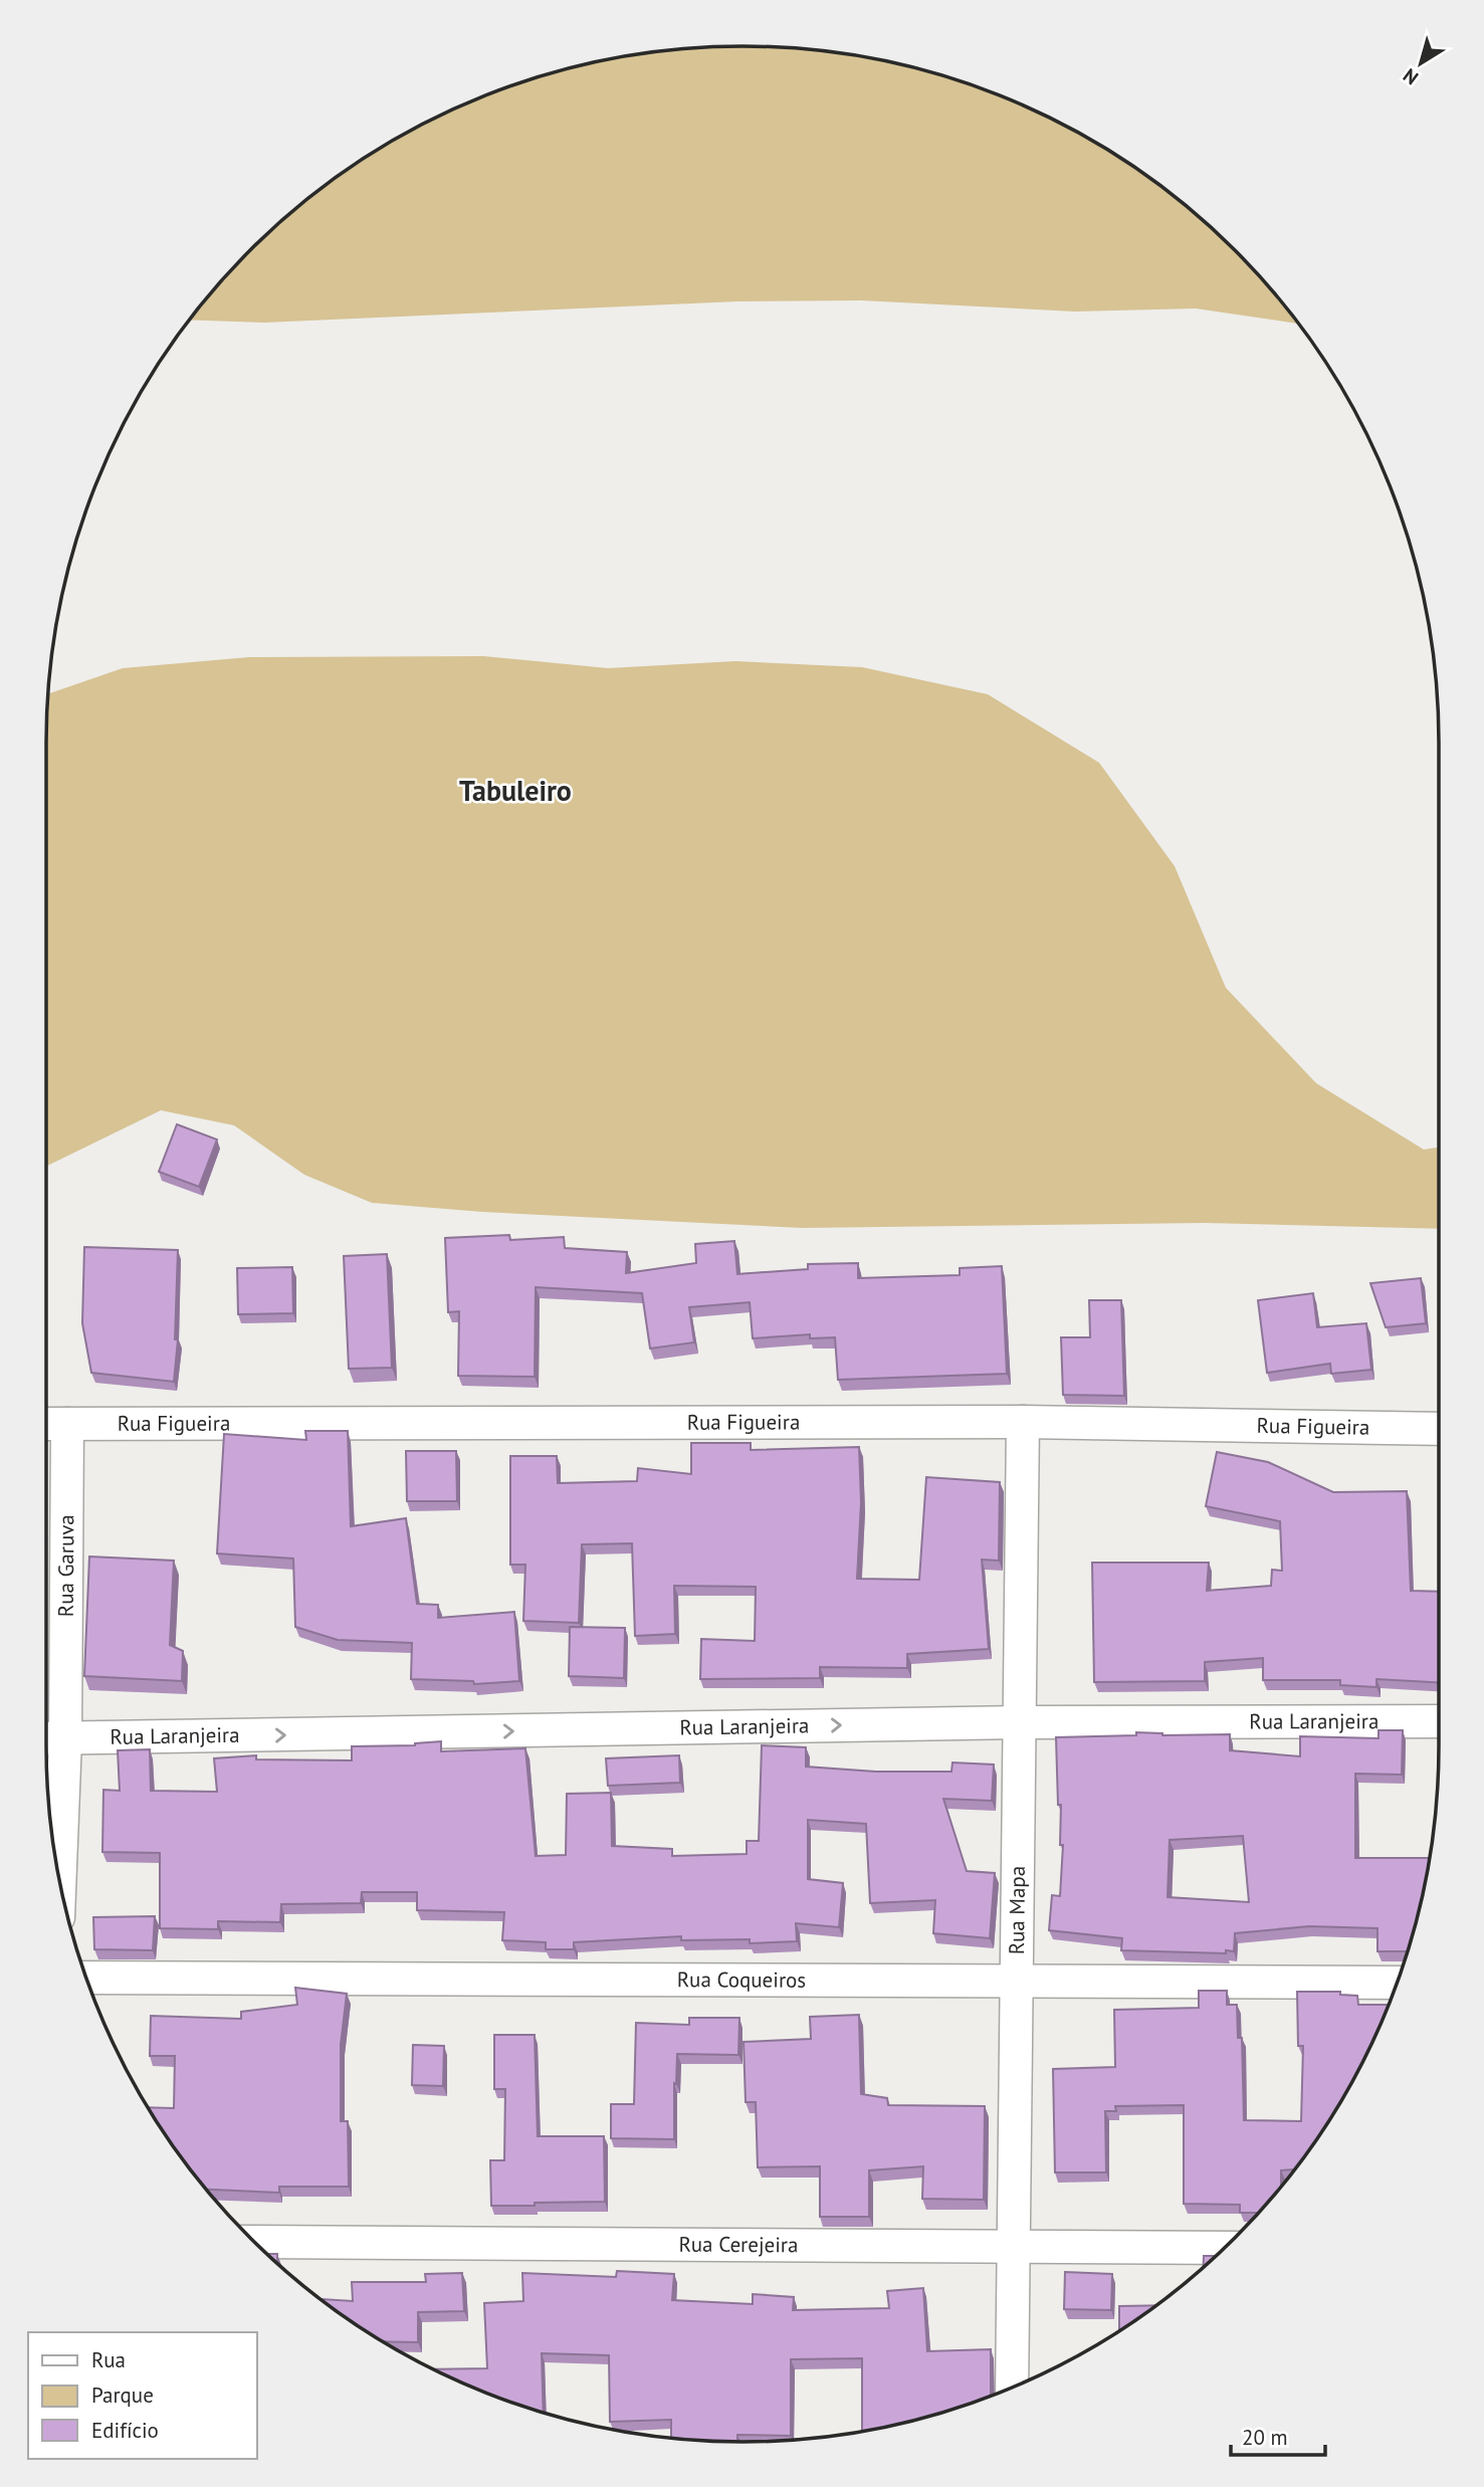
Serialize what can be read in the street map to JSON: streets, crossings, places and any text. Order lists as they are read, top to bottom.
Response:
{
  "streets": {
    "street": [
      "Rua Figueira",
      "Rua Garuva",
      "Rua Laranjeira",
      "Rua Mapa",
      "Rua Coqueiros",
      "Rua Cerejeira"
    ]
  },
  "crossings": [
    ["Rua Figueira", "Rua Garuva"],
    ["Rua Figueira", "Rua Mapa"],
    ["Rua Garuva", "Rua Laranjeira"],
    ["Rua Laranjeira", "Rua Mapa"],
    ["Rua Mapa", "Rua Coqueiros"],
    ["Rua Mapa", "Rua Cerejeira"]
  ],
  "one_way": ["Rua Laranjeira"],
  "districts": ["Tabuleiro"],
  "legend": ["Rua", "Parque", "Edifício"],
  "scale_bar": "20 m",
  "north": "bottom left"
}
